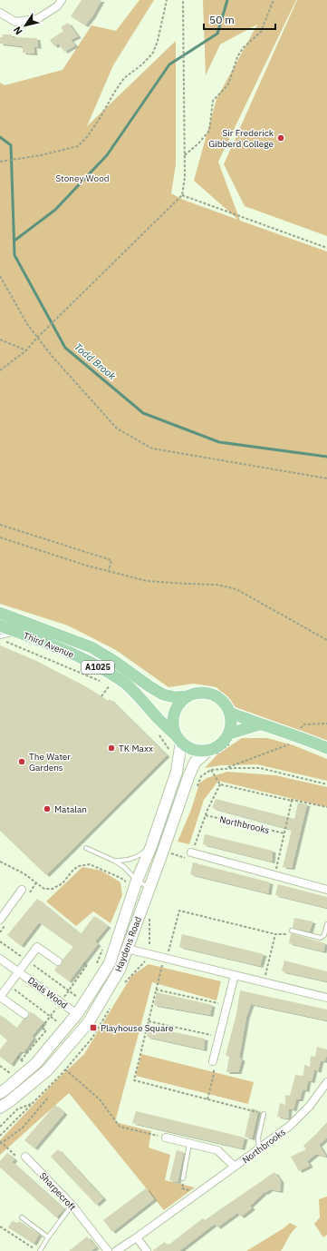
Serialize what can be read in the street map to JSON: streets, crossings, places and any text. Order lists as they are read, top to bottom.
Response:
{
  "streets": {
    "main road": ["Third Avenue", "A1025"],
    "street": [
      "Northbrooks",
      "Haydens Road",
      "Dads Wood",
      "Sharpecroft"
    ]
  },
  "crossings": [
    ["Third Avenue", "A1025"],
    ["Third Avenue", "Haydens Road"],
    ["A1025", "Haydens Road"],
    ["Haydens Road", "Dads Wood"]
  ],
  "water": ["Todd Brook"],
  "parks": ["Stoney Wood"],
  "places": {
    "other": [
      "Sir Frederick Gibberd College",
      "TK Maxx",
      "The Water Gardens",
      "Matalan"
    ],
    "transit": ["Playhouse Square"]
  },
  "scale_bar": "50 m",
  "north": "bottom left"
}
